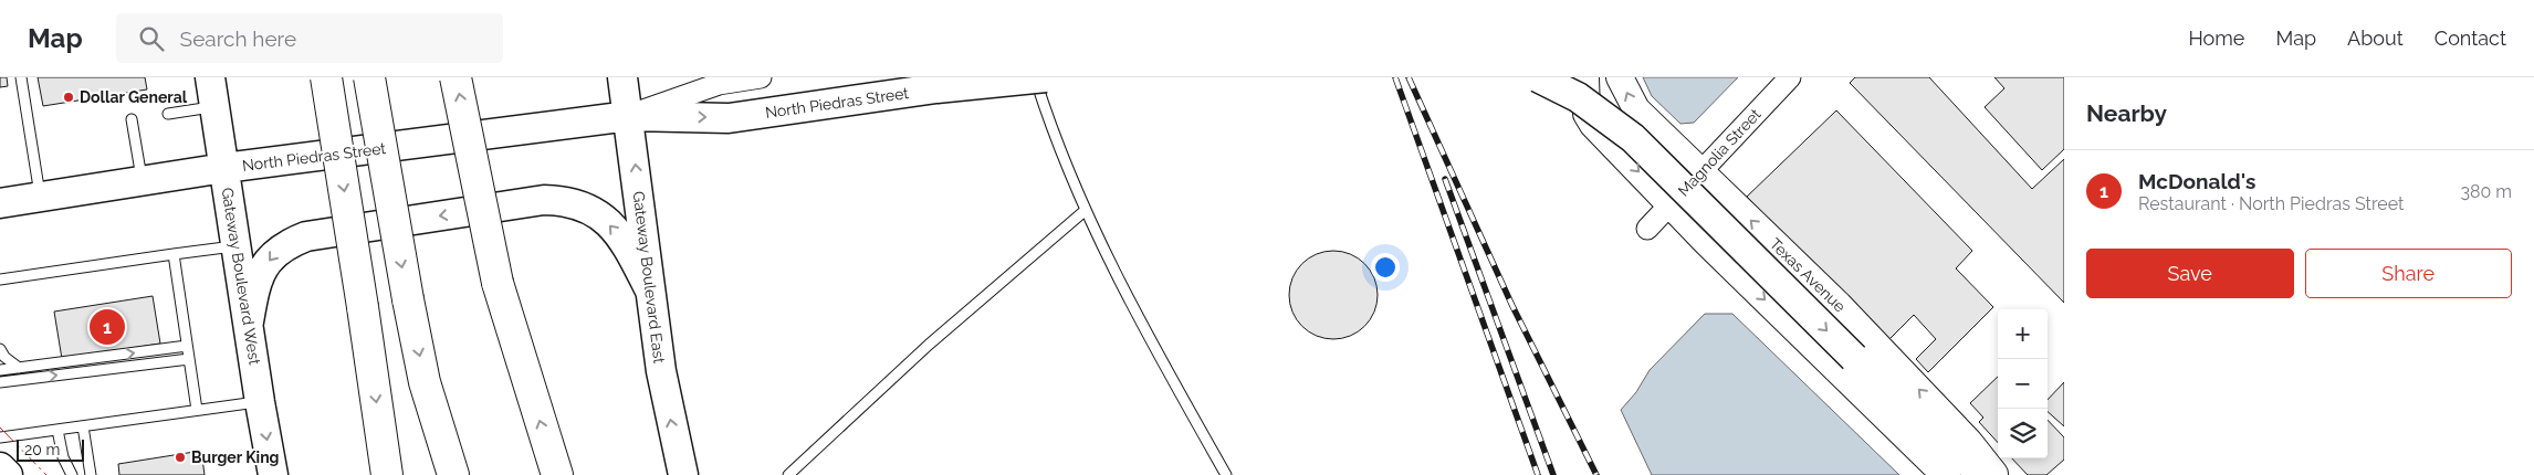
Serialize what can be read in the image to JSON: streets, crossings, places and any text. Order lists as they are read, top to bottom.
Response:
{
  "streets": {
    "main road": ["North Piedras Street", "Gateway Boulevard West", "Gateway Boulevard East"],
    "street": ["Magnolia Street", "Texas Avenue"]
  },
  "crossings": [
    ["North Piedras Street", "Gateway Boulevard West"],
    ["North Piedras Street", "Gateway Boulevard East"],
    ["Magnolia Street", "Texas Avenue"]
  ],
  "one_way": ["North Piedras Street", "Gateway Boulevard East"],
  "places": ["Dollar General", "Burger King"],
  "scale_bar": "20 m",
  "page": {
    "header": "Map",
    "search": "Search here",
    "nav": [
      "Home",
      "Map",
      "About",
      "Contact"
    ],
    "heading": "Nearby",
    "list": [
      {
        "mark": "1",
        "name": "McDonald's",
        "note": "Restaurant · North Piedras Street",
        "value": "380 m"
      }
    ],
    "buttons": ["Save", "Share"],
    "pins": "1",
    "map_buttons": ["+", "−"],
    "scale": "20 m"
  }
}
